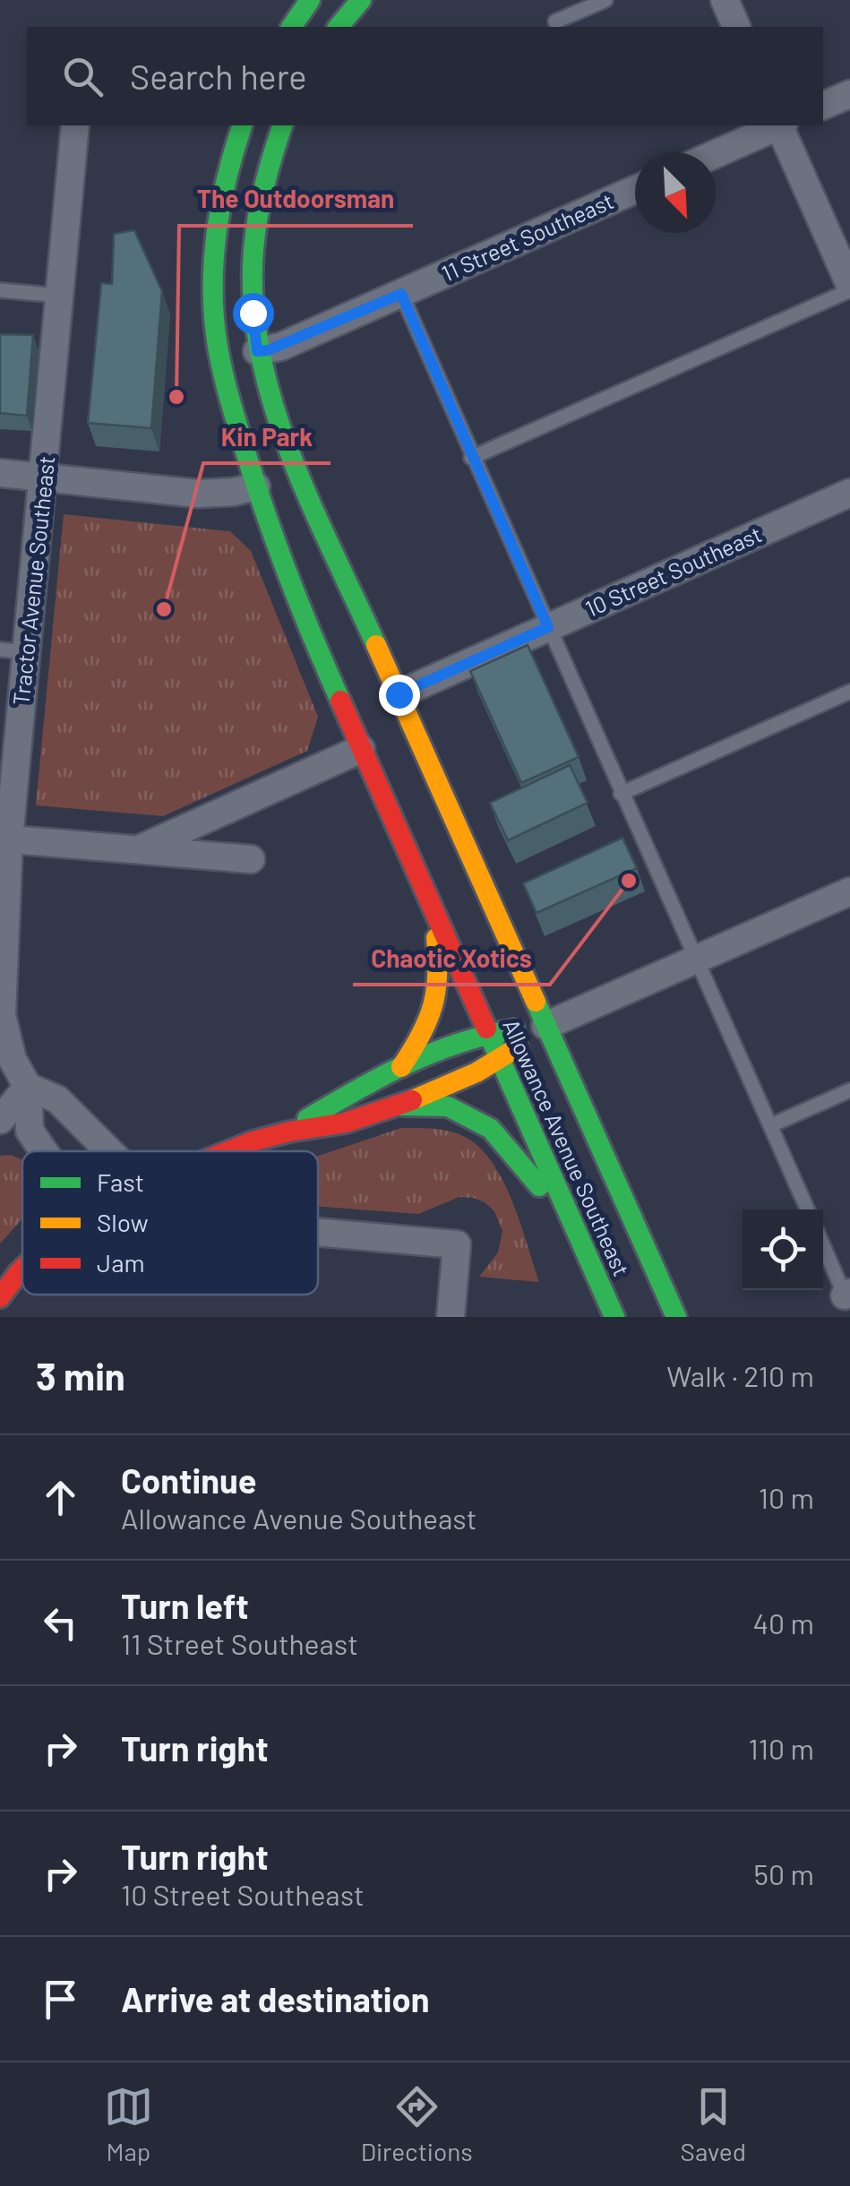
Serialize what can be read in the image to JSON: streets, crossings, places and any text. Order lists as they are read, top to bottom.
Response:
{
  "streets": {
    "main road": ["Allowance Avenue Southeast"],
    "street": ["11 Street Southeast", "10 Street Southeast", "Tractor Avenue Southeast"]
  },
  "crossings": [
    ["11 Street Southeast", "Allowance Avenue Southeast"],
    ["10 Street Southeast", "Allowance Avenue Southeast"]
  ],
  "places": ["The Outdoorsman", "Kin Park", "Chaotic Xotics"],
  "legend": ["Fast", "Slow", "Jam"],
  "north": "bottom right",
  "page": {
    "search": "Search here",
    "heading": ["3 min", "Walk · 210 m"],
    "list": [
      ["Continue", "Allowance Avenue Southeast", "10 m"],
      ["Turn left", "11 Street Southeast", "40 m"],
      ["Turn right", "110 m"],
      ["Turn right", "10 Street Southeast", "50 m"],
      "Arrive at destination"
    ],
    "nav": ["Map", "Directions", "Saved"]
  }
}
